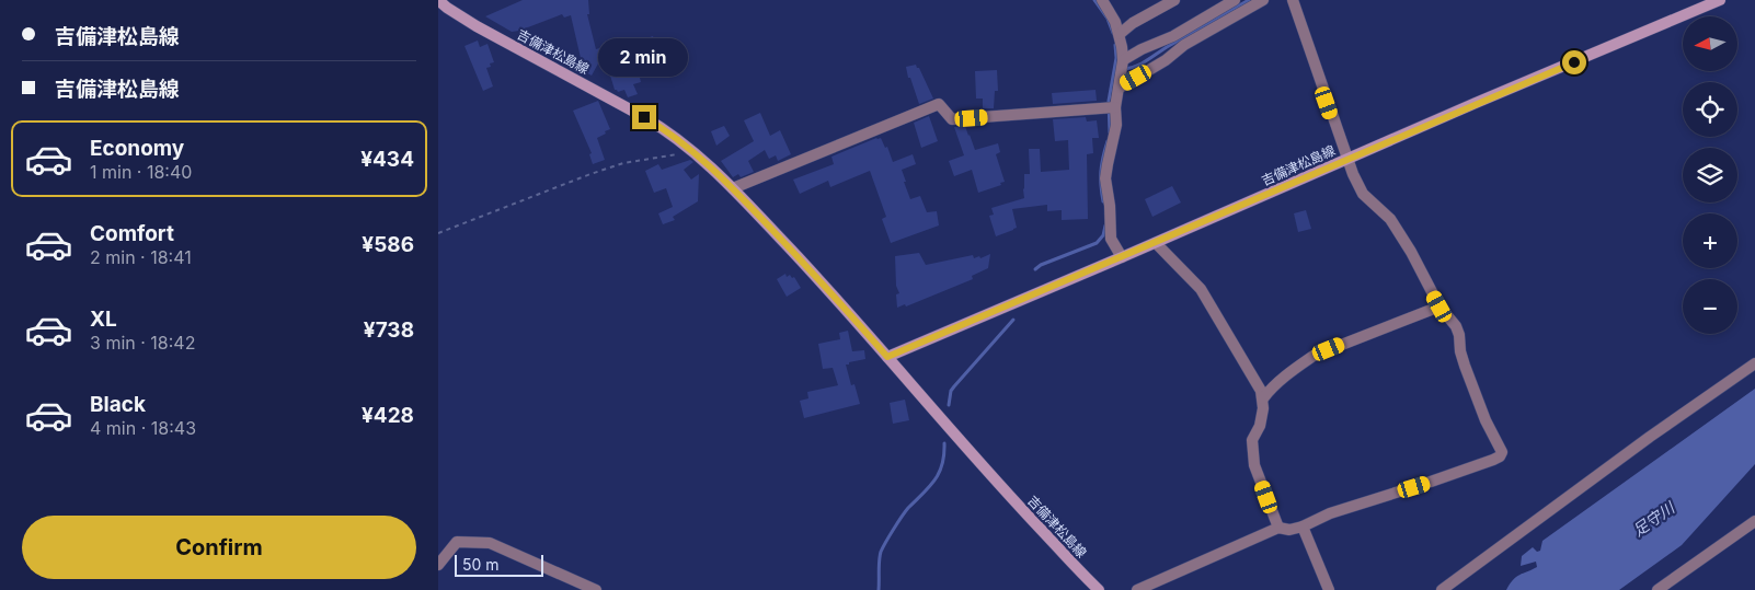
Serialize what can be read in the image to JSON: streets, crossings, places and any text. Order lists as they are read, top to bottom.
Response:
{
  "streets": {
    "main road": ["吉備津松島線"]
  },
  "water": ["足守川"],
  "scale_bar": "50 m",
  "north": "left",
  "page": {
    "banner": ["吉備津松島線", "吉備津松島線"],
    "map_buttons": ["+", "−"],
    "bubble": "2 min",
    "list": [
      {
        "name": "Economy",
        "note": "1 min · 18:40",
        "value": "¥434"
      },
      {
        "name": "Comfort",
        "note": "2 min · 18:41",
        "value": "¥586"
      },
      {
        "name": "XL",
        "note": "3 min · 18:42",
        "value": "¥738"
      },
      {
        "name": "Black",
        "note": "4 min · 18:43",
        "value": "¥428"
      }
    ],
    "buttons": "Confirm",
    "scale": "50 m"
  }
}
